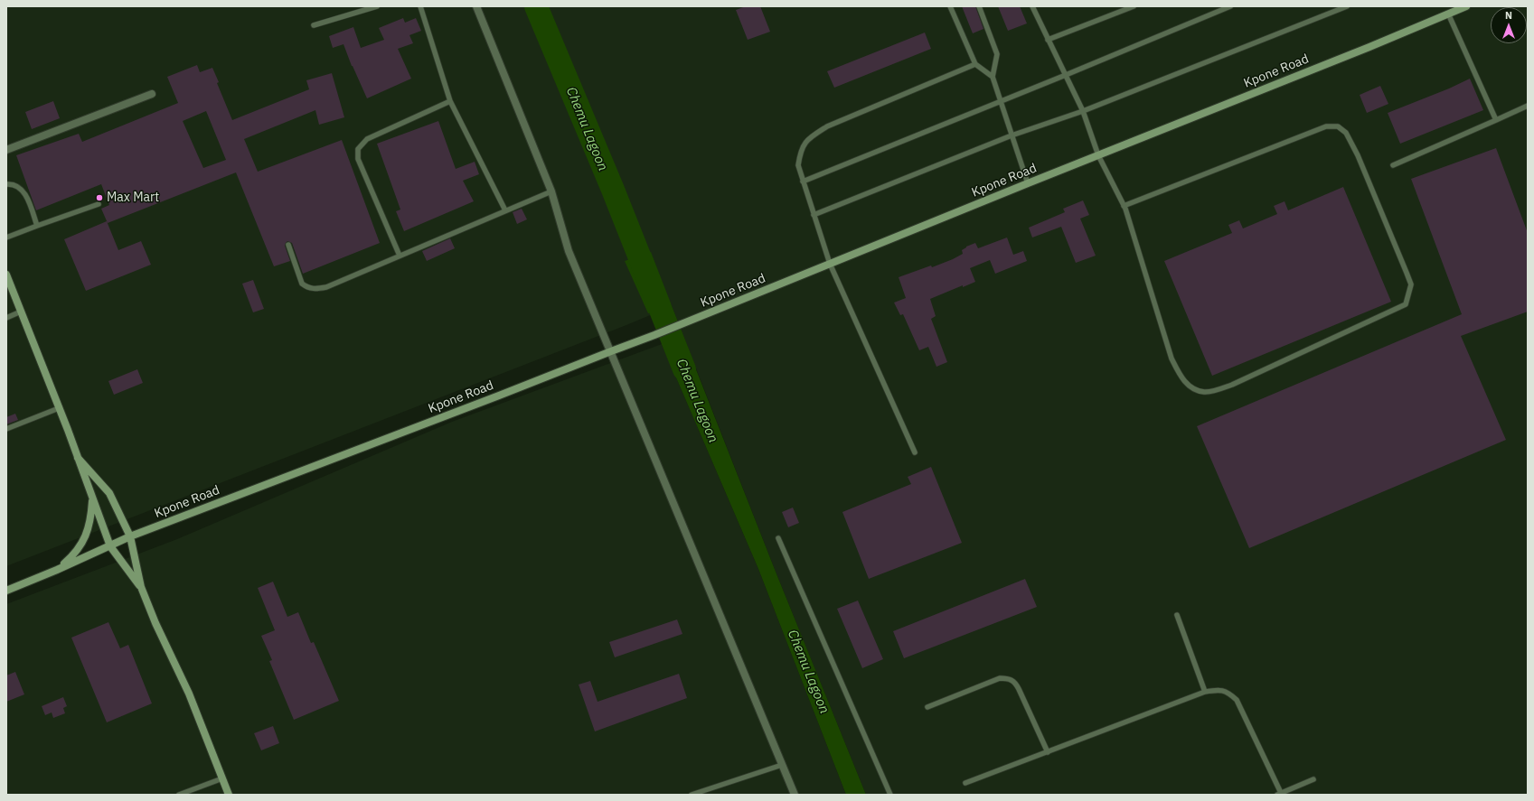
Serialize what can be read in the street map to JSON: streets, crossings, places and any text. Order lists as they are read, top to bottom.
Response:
{
  "streets": {
    "main road": ["Kpone Road"]
  },
  "water": ["Chemu Lagoon"],
  "places": ["Max Mart"],
  "north": "top"
}
